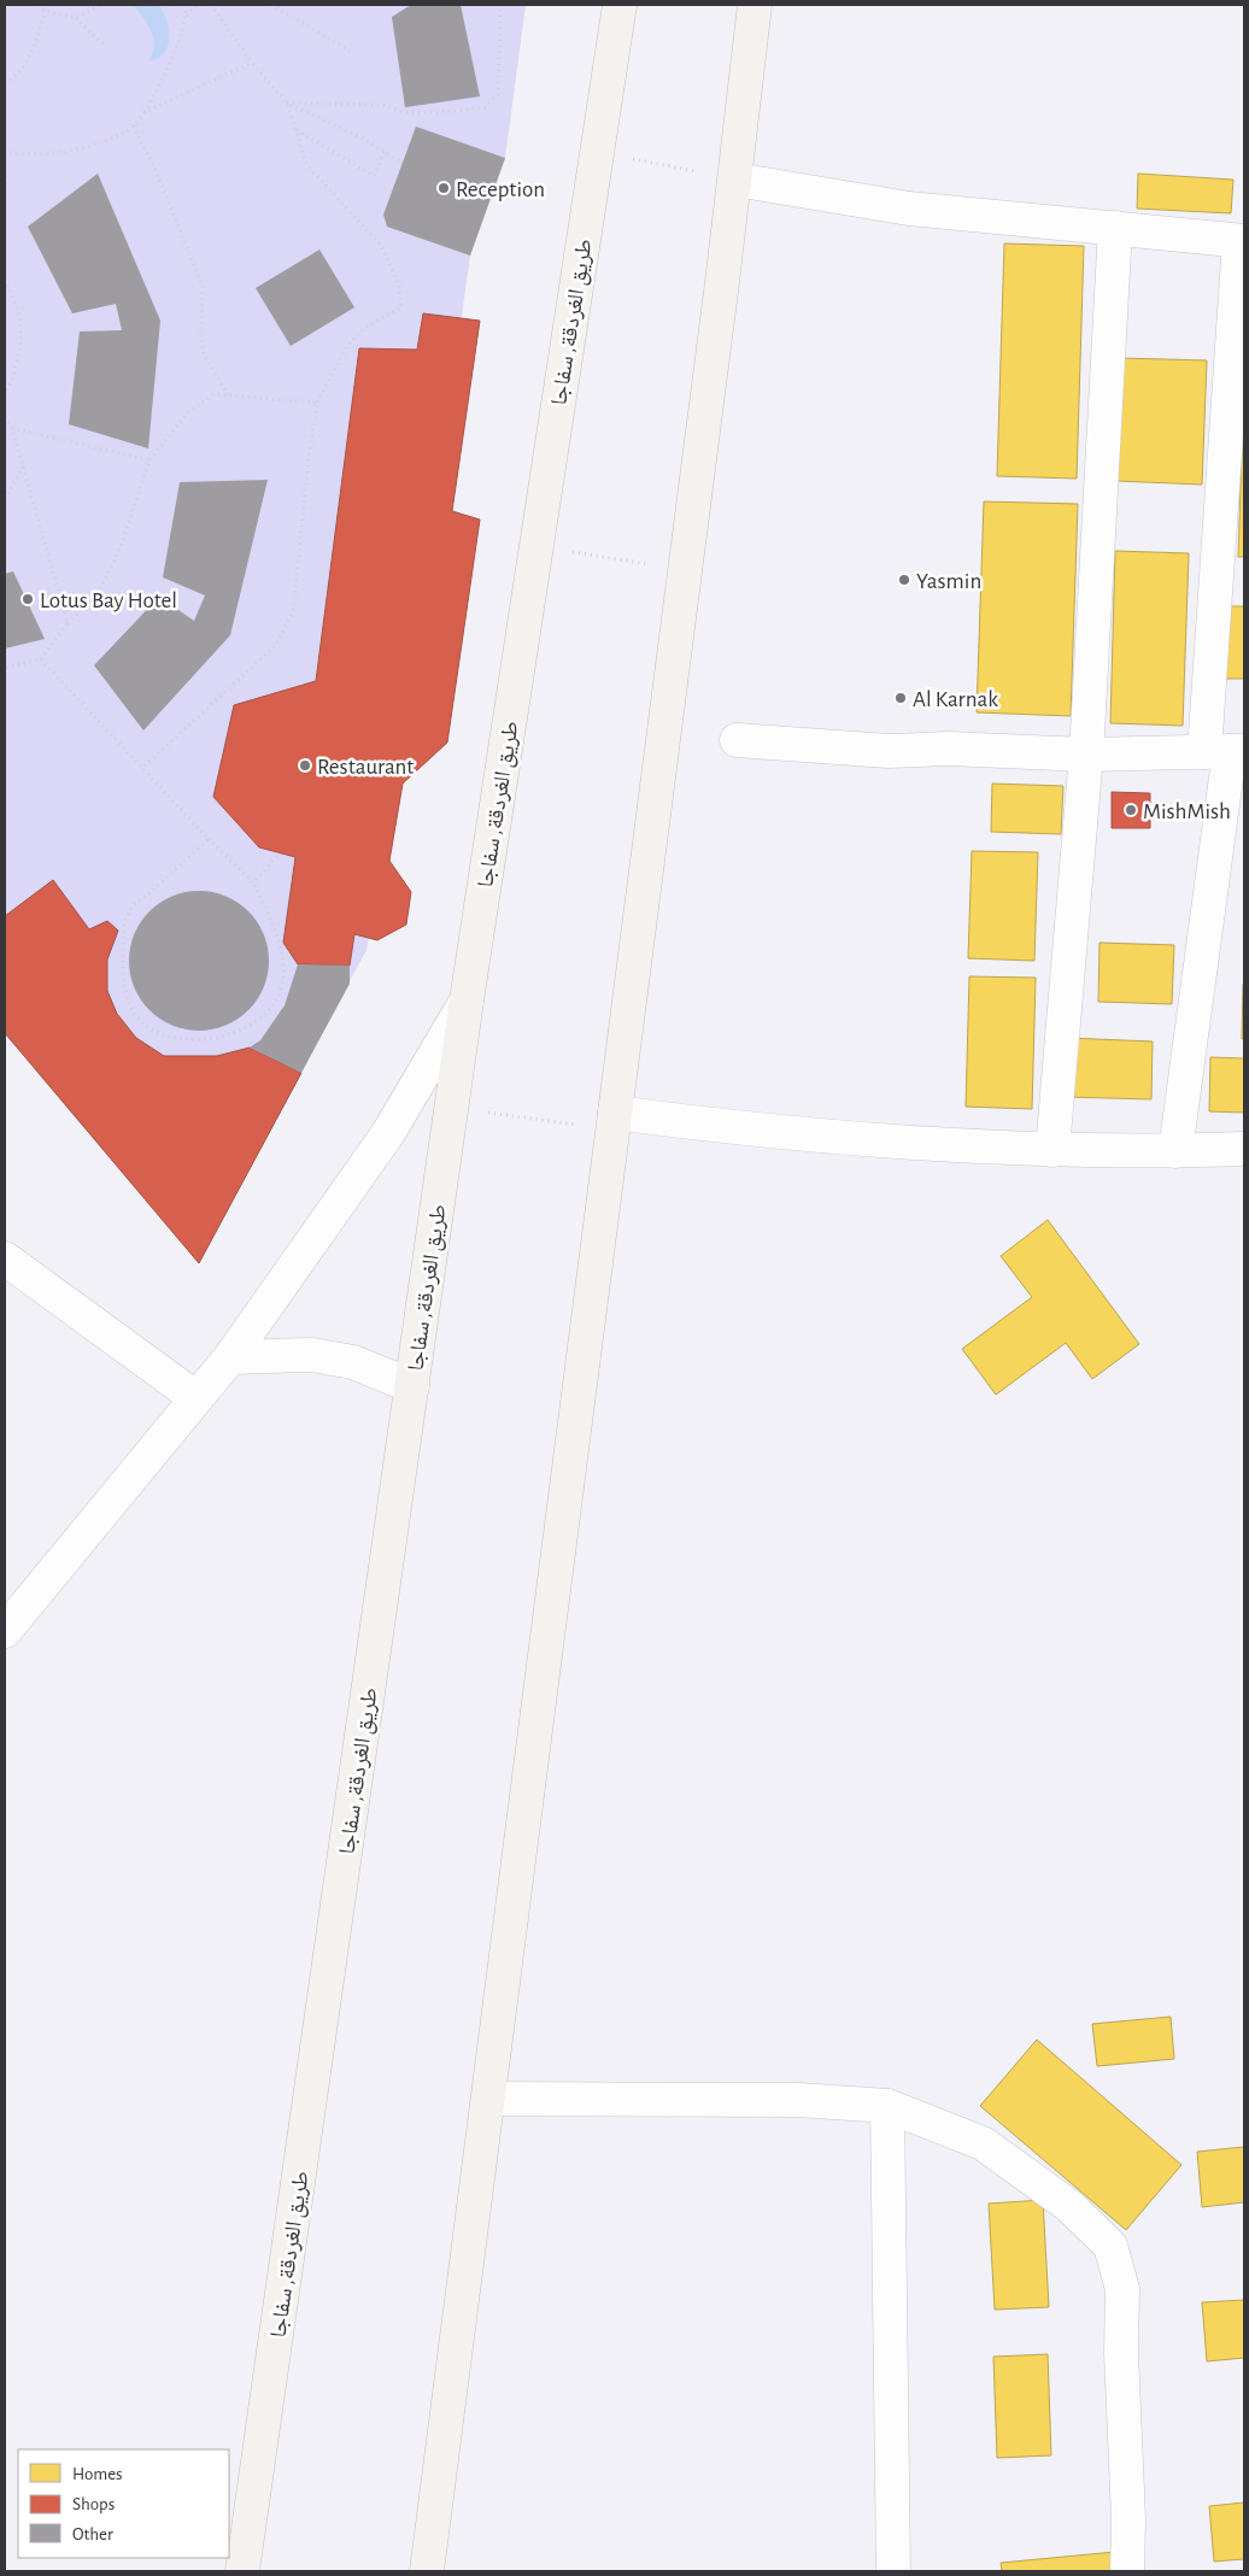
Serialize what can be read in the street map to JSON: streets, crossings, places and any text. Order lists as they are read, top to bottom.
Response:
{
  "streets": {
    "main road": ["طريق الغردقة, سفاجا"]
  },
  "places": [
    "Reception",
    "Yasmin",
    "Lotus Bay Hotel",
    "Al Karnak",
    "Restaurant",
    "MishMish"
  ],
  "legend": ["Homes", "Shops", "Other"]
}
